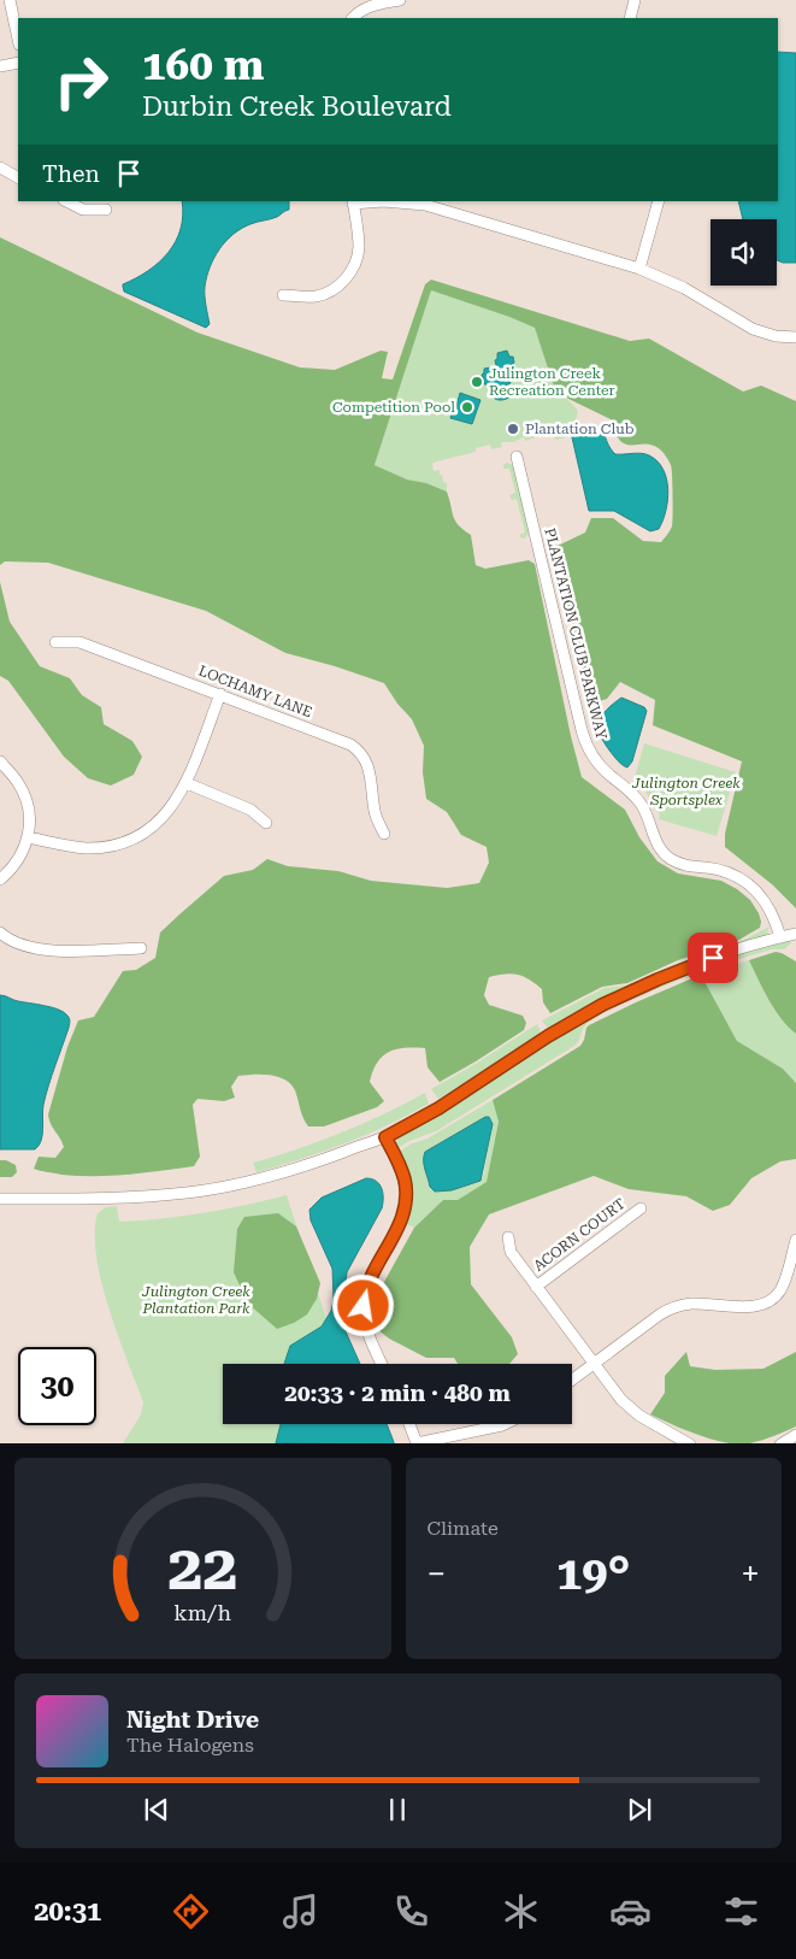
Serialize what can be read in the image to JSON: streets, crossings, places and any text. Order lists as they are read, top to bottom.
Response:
{
  "streets": {
    "street": ["PLANTATION CLUB PARKWAY", "LOCHAMY LANE", "ACORN COURT"]
  },
  "parks": ["Julington Creek Sportsplex", "Julington Creek Plantation Park"],
  "places": ["Julington Creek Recreation Center", "Competition Pool", "Plantation Club"],
  "page": {
    "turn": ["160 m", "Durbin Creek Boulevard"],
    "then": "Then",
    "limit": "30",
    "trip": "20:33 · 2 min · 480 m",
    "tile": "Climate",
    "heat": ["−", "19°", "+"],
    "song": ["Night Drive", "The Halogens"],
    "tabs": "20:31",
    "gauge": ["22", "km/h"]
  }
}
